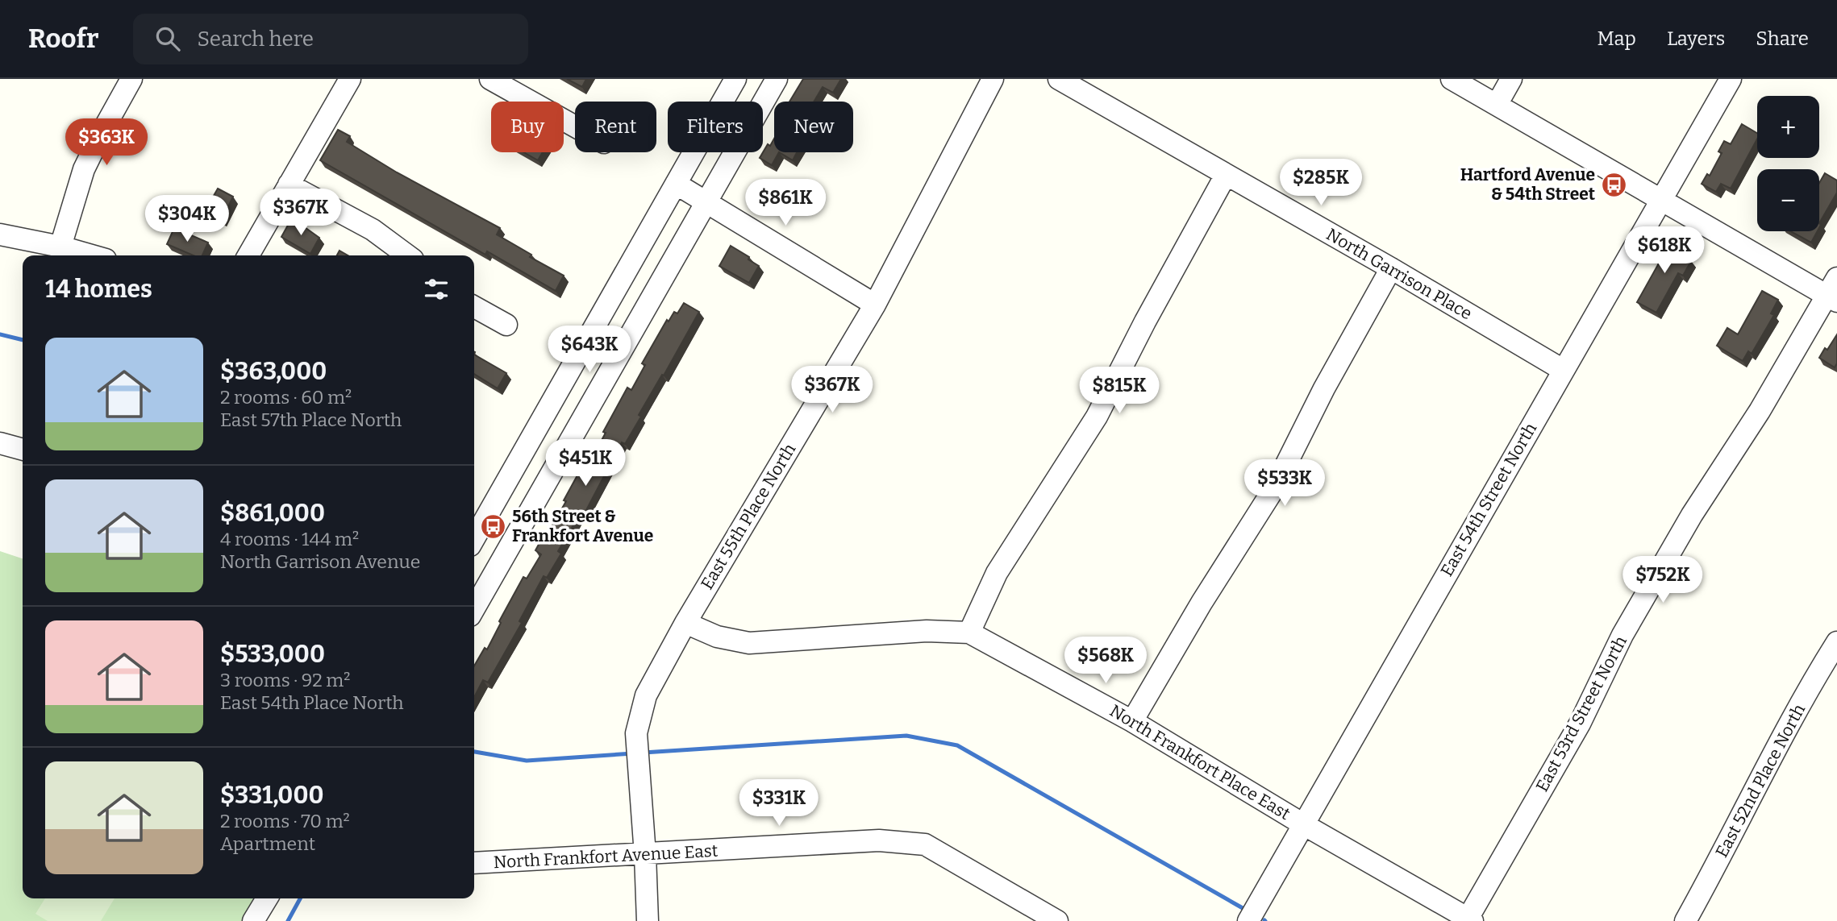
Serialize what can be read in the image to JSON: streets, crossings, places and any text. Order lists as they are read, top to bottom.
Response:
{
  "streets": {
    "street": [
      "North Garrison Place",
      "East 54th Street North",
      "East 55th Place North",
      "East 53rd Street North",
      "North Frankfort Place East",
      "East 52nd Place North",
      "North Frankfort Avenue East"
    ]
  },
  "crossings": [
    ["North Garrison Place", "East 54th Street North"],
    ["East 54th Street North", "North Frankfort Place East"],
    ["East 55th Place North", "North Frankfort Place East"],
    ["East 55th Place North", "North Frankfort Avenue East"],
    ["East 53rd Street North", "North Frankfort Place East"]
  ],
  "places": {
    "bus stop": ["Hartford Avenue & 54th Street", "56th Street & Frankfort Avenue"]
  },
  "page": {
    "header": "Roofr",
    "search": "Search here",
    "nav": ["Map", "Layers", "Share"],
    "map_buttons": ["+", "−"],
    "chip": [
      "Buy",
      "Rent",
      "Filters",
      "New"
    ],
    "price": [
      "$363K",
      "$285K",
      "$861K",
      "$367K",
      "$304K",
      "$618K",
      "$643K",
      "$367K",
      "$815K",
      "$451K",
      "$533K",
      "$752K",
      "$568K",
      "$331K"
    ],
    "heading": "14 homes",
    "list": [
      {
        "name": "$363,000",
        "note": "2 rooms · 60 m² · East 57th Place North"
      },
      {
        "name": "$861,000",
        "note": "4 rooms · 144 m² · North Garrison Avenue"
      },
      {
        "name": "$533,000",
        "note": "3 rooms · 92 m² · East 54th Place North"
      },
      {
        "name": "$331,000",
        "note": "2 rooms · 70 m² · Apartment"
      }
    ]
  }
}
